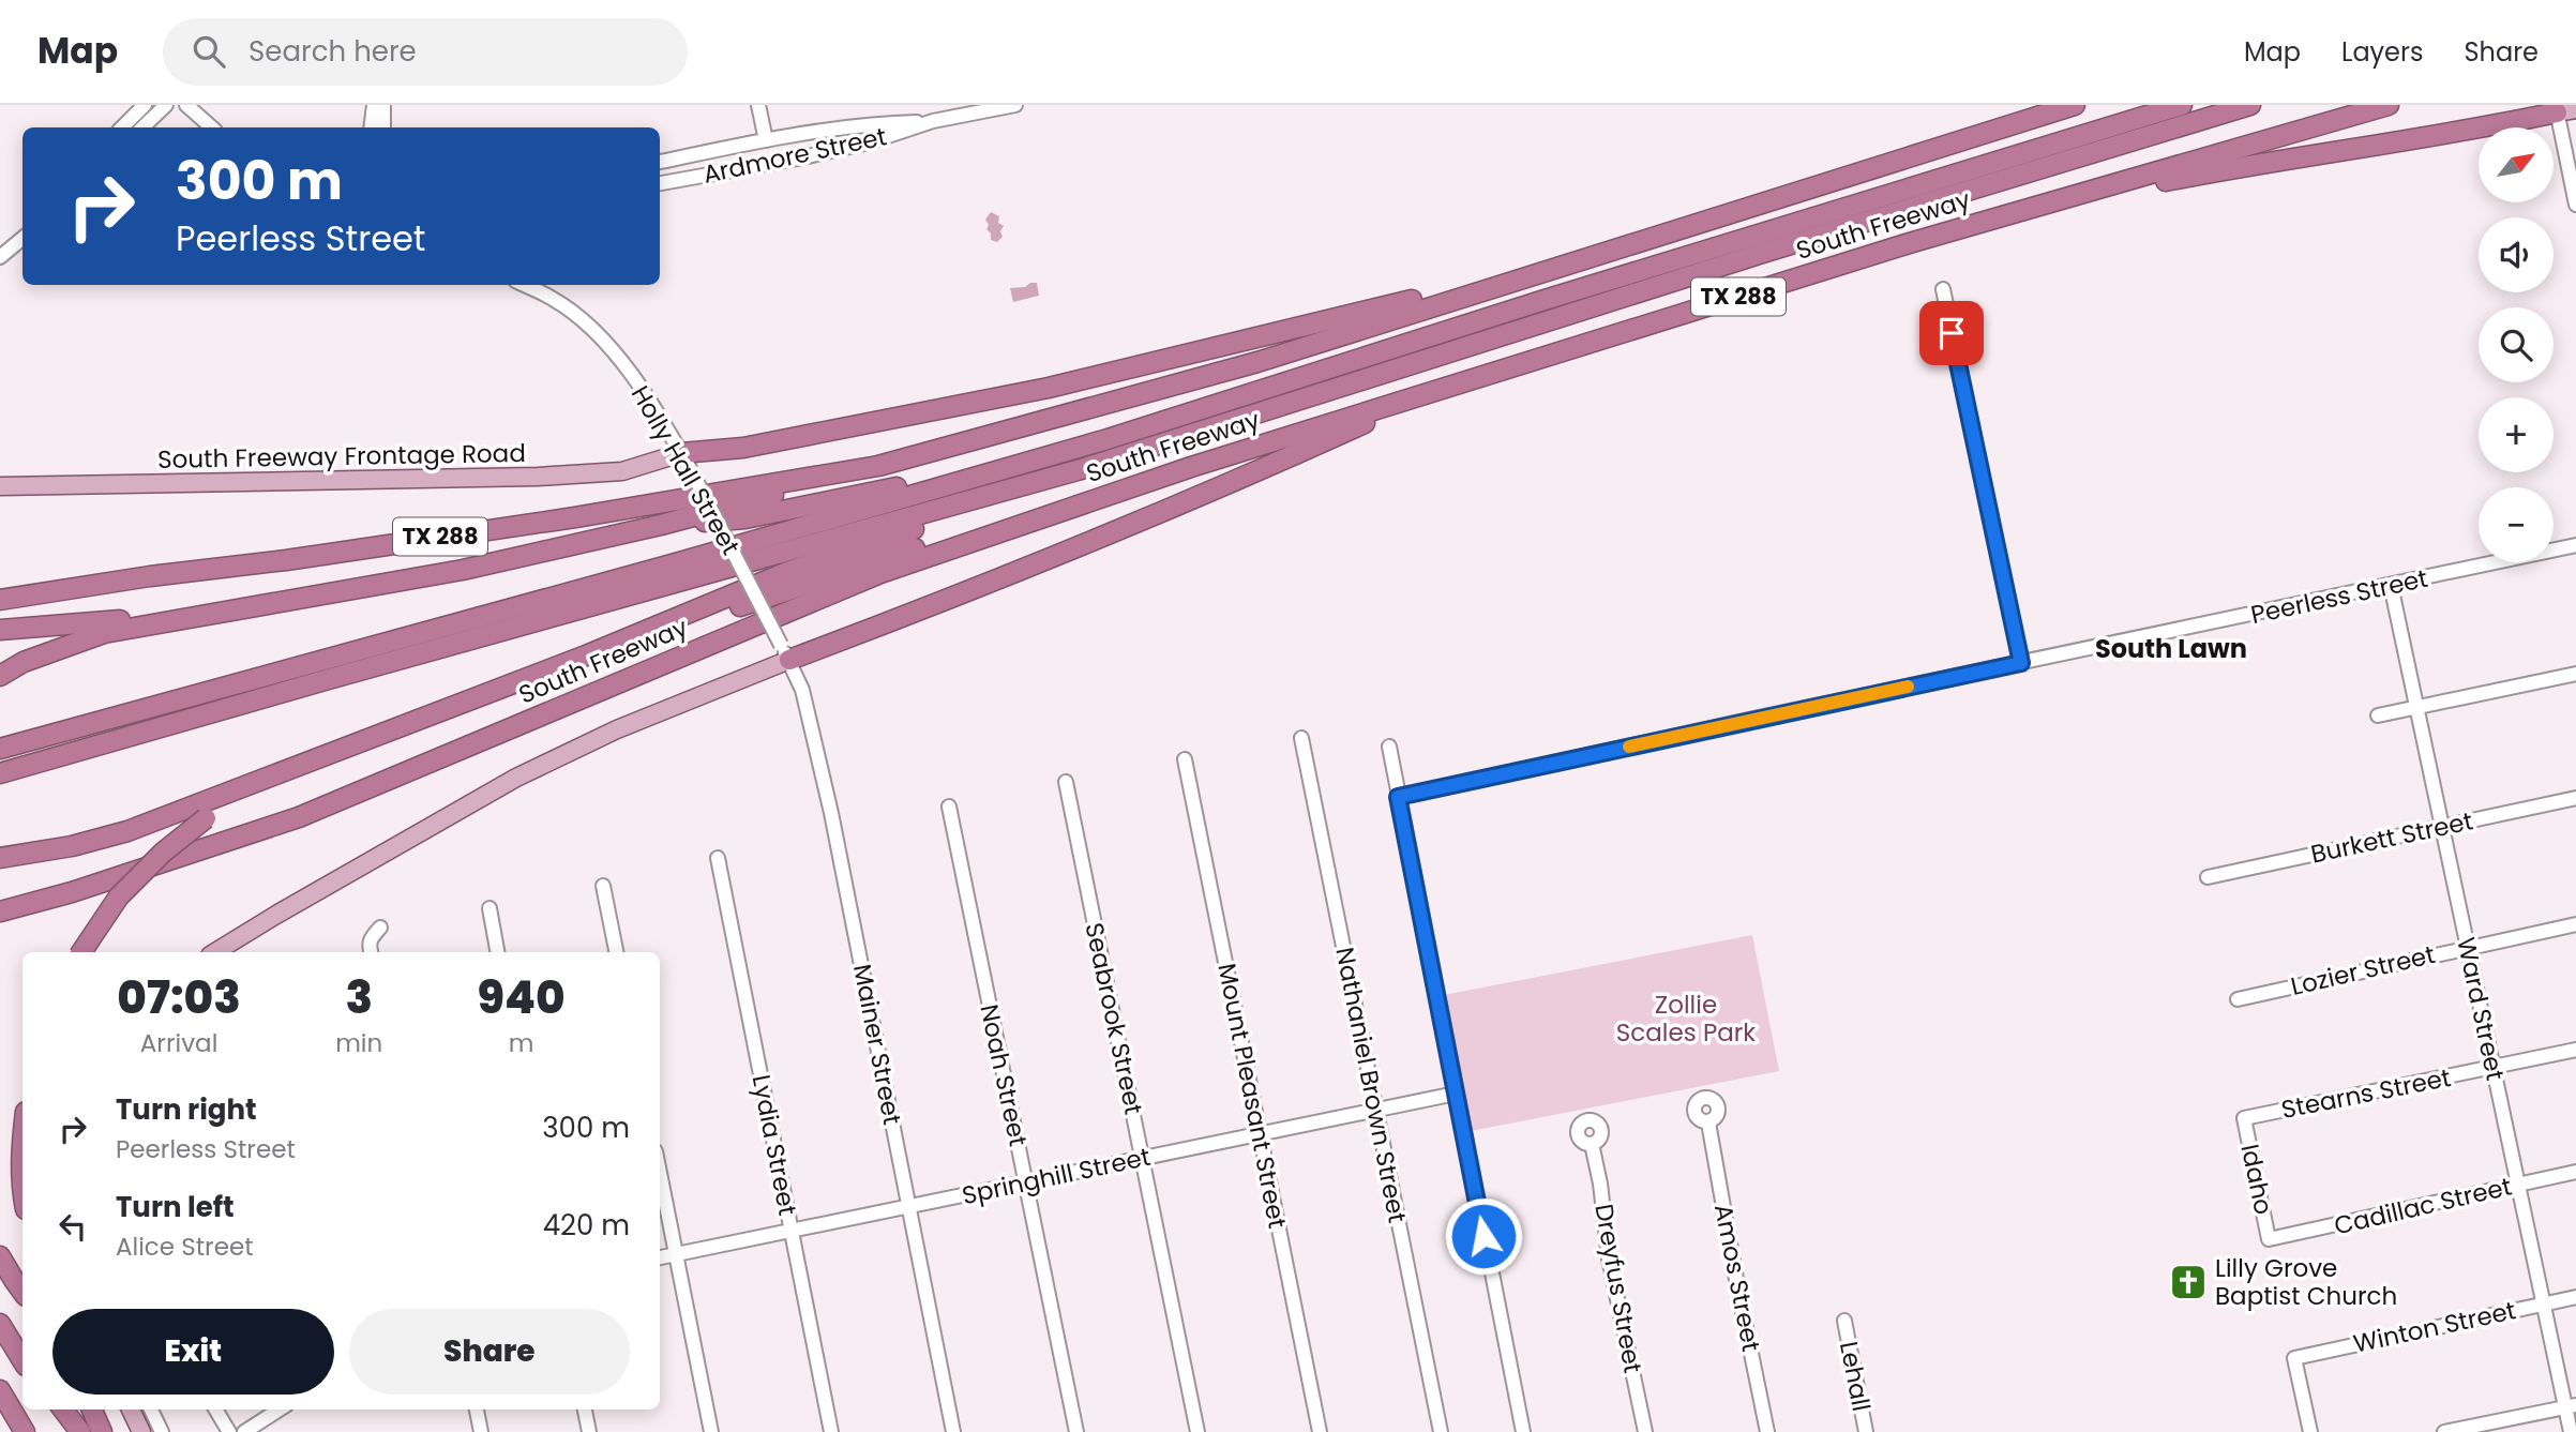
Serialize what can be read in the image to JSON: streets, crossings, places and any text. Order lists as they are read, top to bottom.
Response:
{
  "streets": {
    "highway": ["South Freeway", "TX 288"],
    "main road": ["South Freeway Frontage Road"],
    "street": [
      "Ardmore Street",
      "Holly Hall Street",
      "Peerless Street",
      "Burkett Street",
      "Lozier Street",
      "Ward Street",
      "Seabrook Street",
      "Mainer Street",
      "Noah Street",
      "Nathaniel Brown Street",
      "Stearns Street",
      "Mount Pleasant Street",
      "Lydia Street",
      "Springhill Street",
      "Idaho",
      "Cadillac Street",
      "Amos Street",
      "Dreyfus Street",
      "Winton Street",
      "Lehall"
    ]
  },
  "crossings": [
    ["South Freeway Frontage Road", "Holly Hall Street"],
    ["Holly Hall Street", "Mainer Street"],
    ["Peerless Street", "Ward Street"],
    ["Burkett Street", "Ward Street"],
    ["Lozier Street", "Ward Street"],
    ["Ward Street", "Stearns Street"],
    ["Ward Street", "Cadillac Street"],
    ["Ward Street", "Winton Street"],
    ["Seabrook Street", "Springhill Street"],
    ["Mainer Street", "Springhill Street"],
    ["Noah Street", "Springhill Street"],
    ["Nathaniel Brown Street", "Springhill Street"],
    ["Stearns Street", "Idaho"],
    ["Mount Pleasant Street", "Springhill Street"],
    ["Lydia Street", "Springhill Street"],
    ["Idaho", "Cadillac Street"]
  ],
  "districts": ["South Lawn"],
  "parks": ["Zollie Scales Park"],
  "places": {
    "church": ["Lilly Grove Baptist Church"]
  },
  "north": "top right",
  "page": {
    "header": "Map",
    "search": "Search here",
    "nav": ["Map", "Layers", "Share"],
    "map_buttons": ["+", "−"],
    "turn": ["300 m", "Peerless Street"],
    "eta": [
      "07:03",
      "Arrival",
      "3",
      "min",
      "940",
      "m"
    ],
    "list": [
      {
        "name": "Turn right",
        "note": "Peerless Street",
        "value": "300 m"
      },
      {
        "name": "Turn left",
        "note": "Alice Street",
        "value": "420 m"
      }
    ],
    "buttons": ["Exit", "Share"]
  }
}
